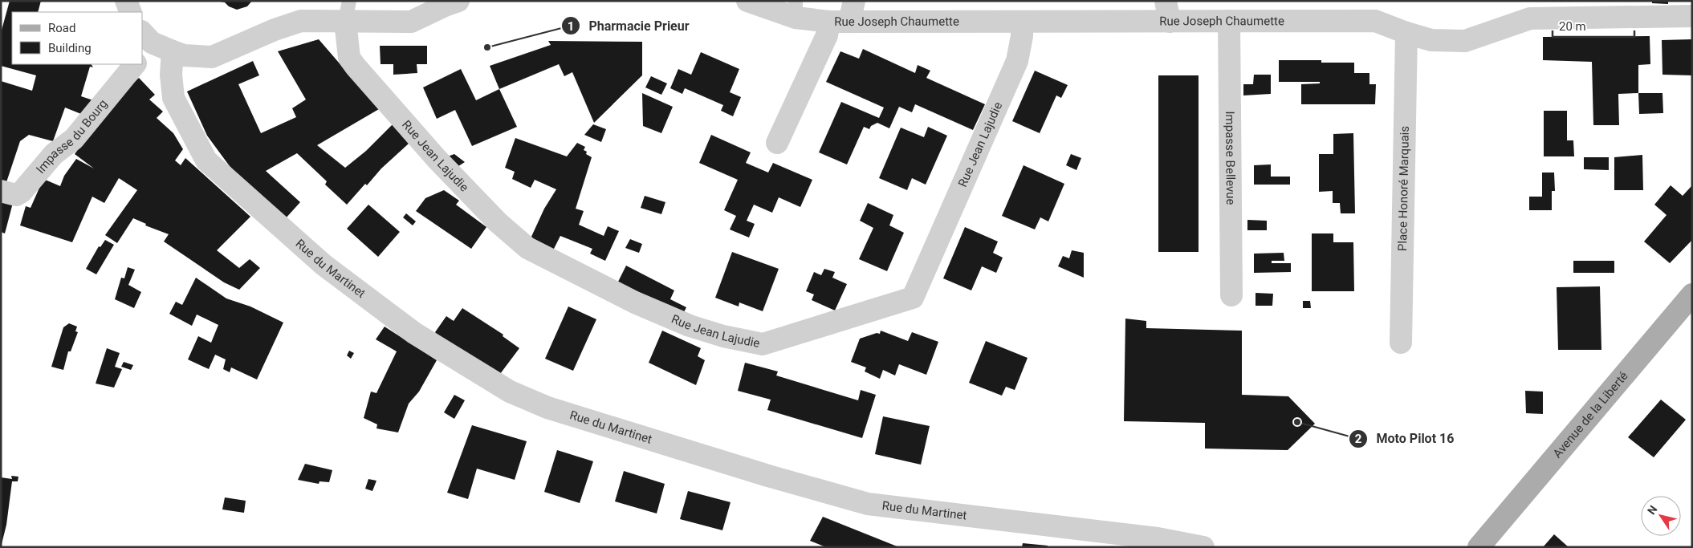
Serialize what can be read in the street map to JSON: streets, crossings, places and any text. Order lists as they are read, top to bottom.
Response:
{
  "streets": {
    "main road": ["Avenue de la Liberté"],
    "street": [
      "Rue Joseph Chaumette",
      "Impasse du Bourg",
      "Rue Jean Lajudie",
      "Impasse Bellevue",
      "Place Honoré Marquais",
      "Rue du Martinet"
    ]
  },
  "crossings": [
    ["Rue Joseph Chaumette", "Rue Jean Lajudie"],
    ["Rue Joseph Chaumette", "Impasse Bellevue"],
    ["Rue Joseph Chaumette", "Place Honoré Marquais"]
  ],
  "places": ["Pharmacie Prieur", "Moto Pilot 16"],
  "legend": ["Road", "Building"],
  "scale_bar": "20 m",
  "north": "top left"
}
